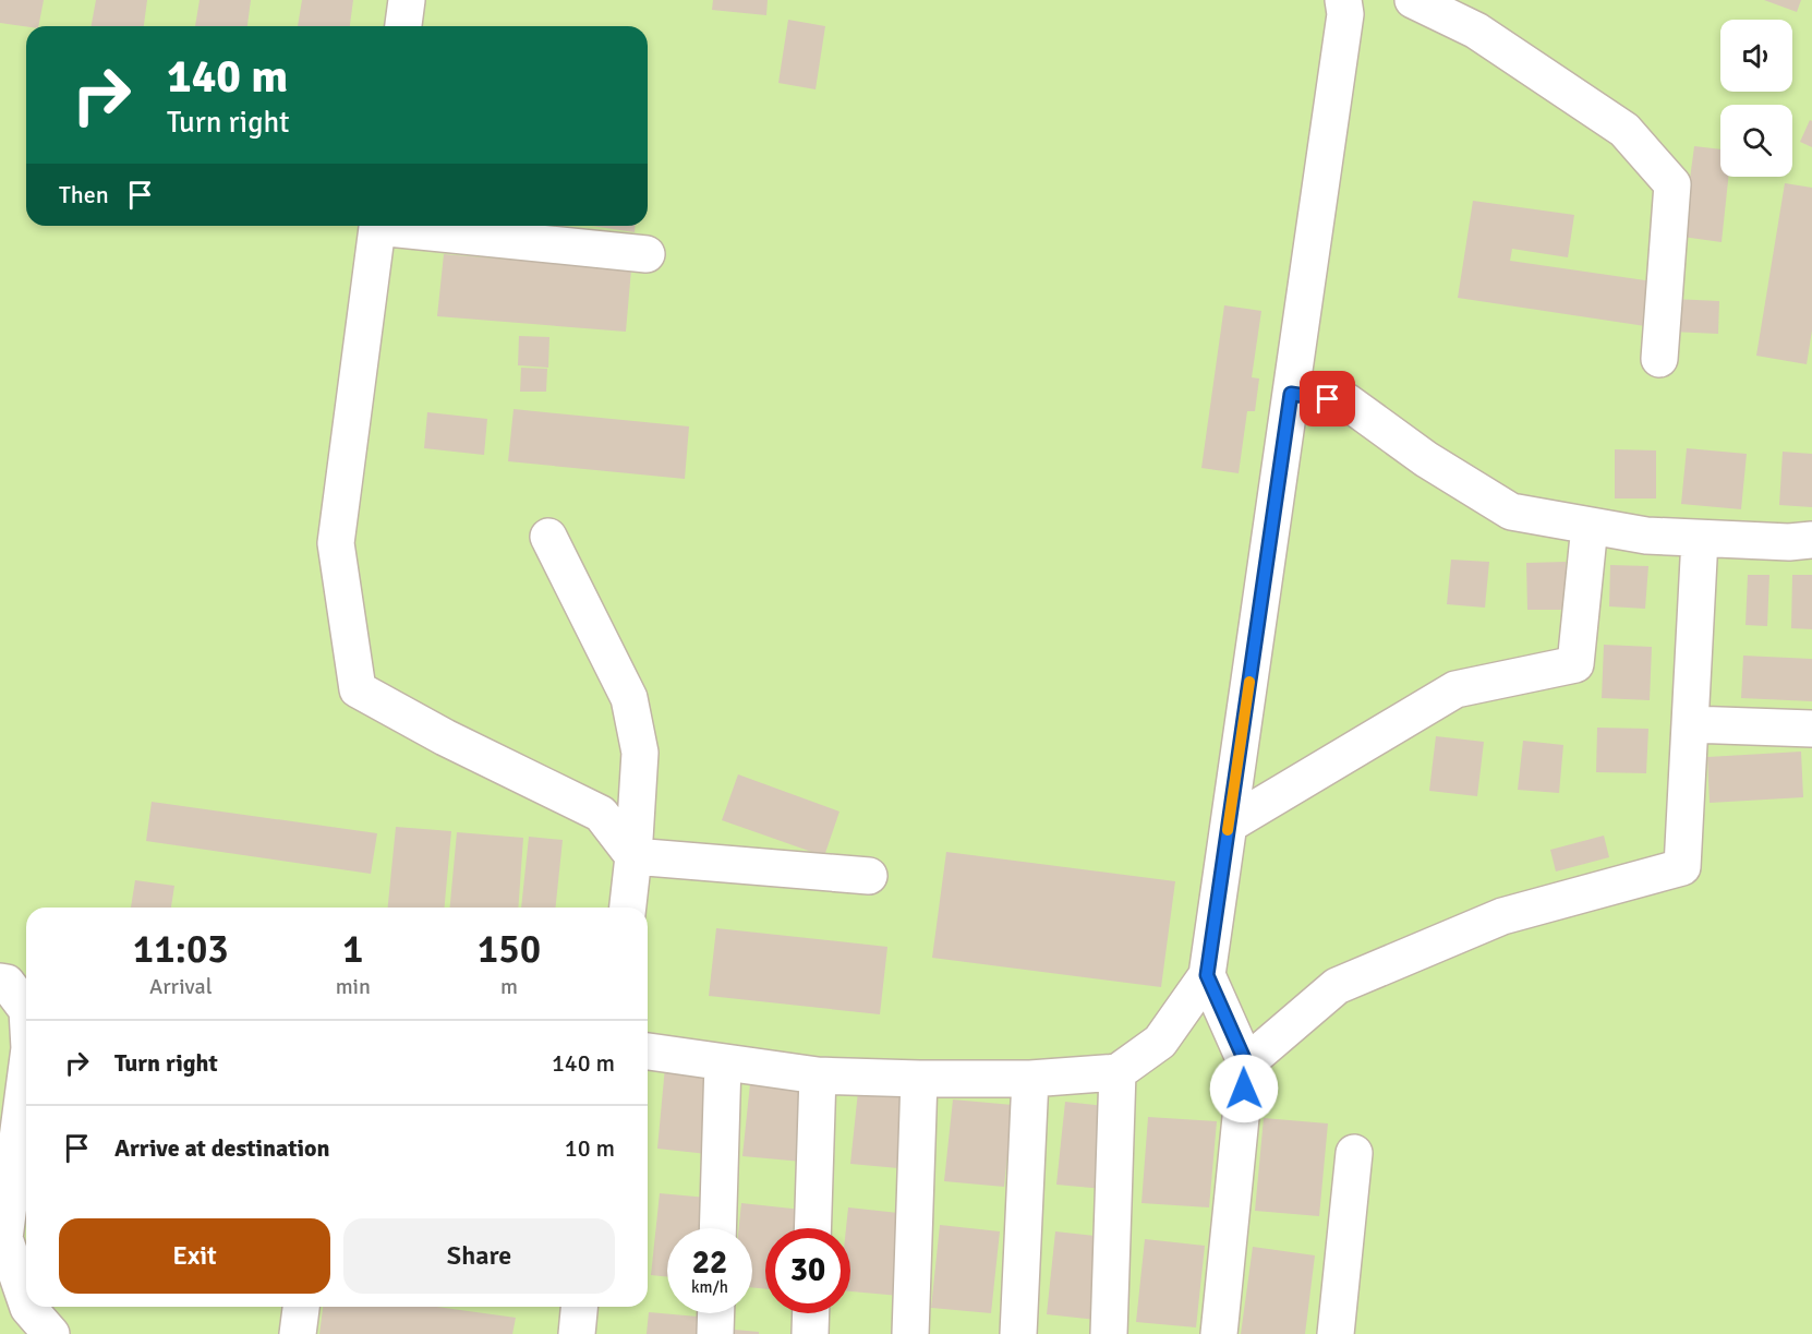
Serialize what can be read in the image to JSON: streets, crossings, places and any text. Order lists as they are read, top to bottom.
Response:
{
  "page": {
    "turn": ["140 m", "Turn right"],
    "then": "Then",
    "eta": [
      "11:03",
      "Arrival",
      "1",
      "min",
      "150",
      "m"
    ],
    "list": [
      {
        "name": "Turn right",
        "value": "140 m"
      },
      {
        "name": "Arrive at destination",
        "value": "10 m"
      }
    ],
    "buttons": ["Exit", "Share"],
    "speed": "22 km/h",
    "limit": "30"
  }
}
